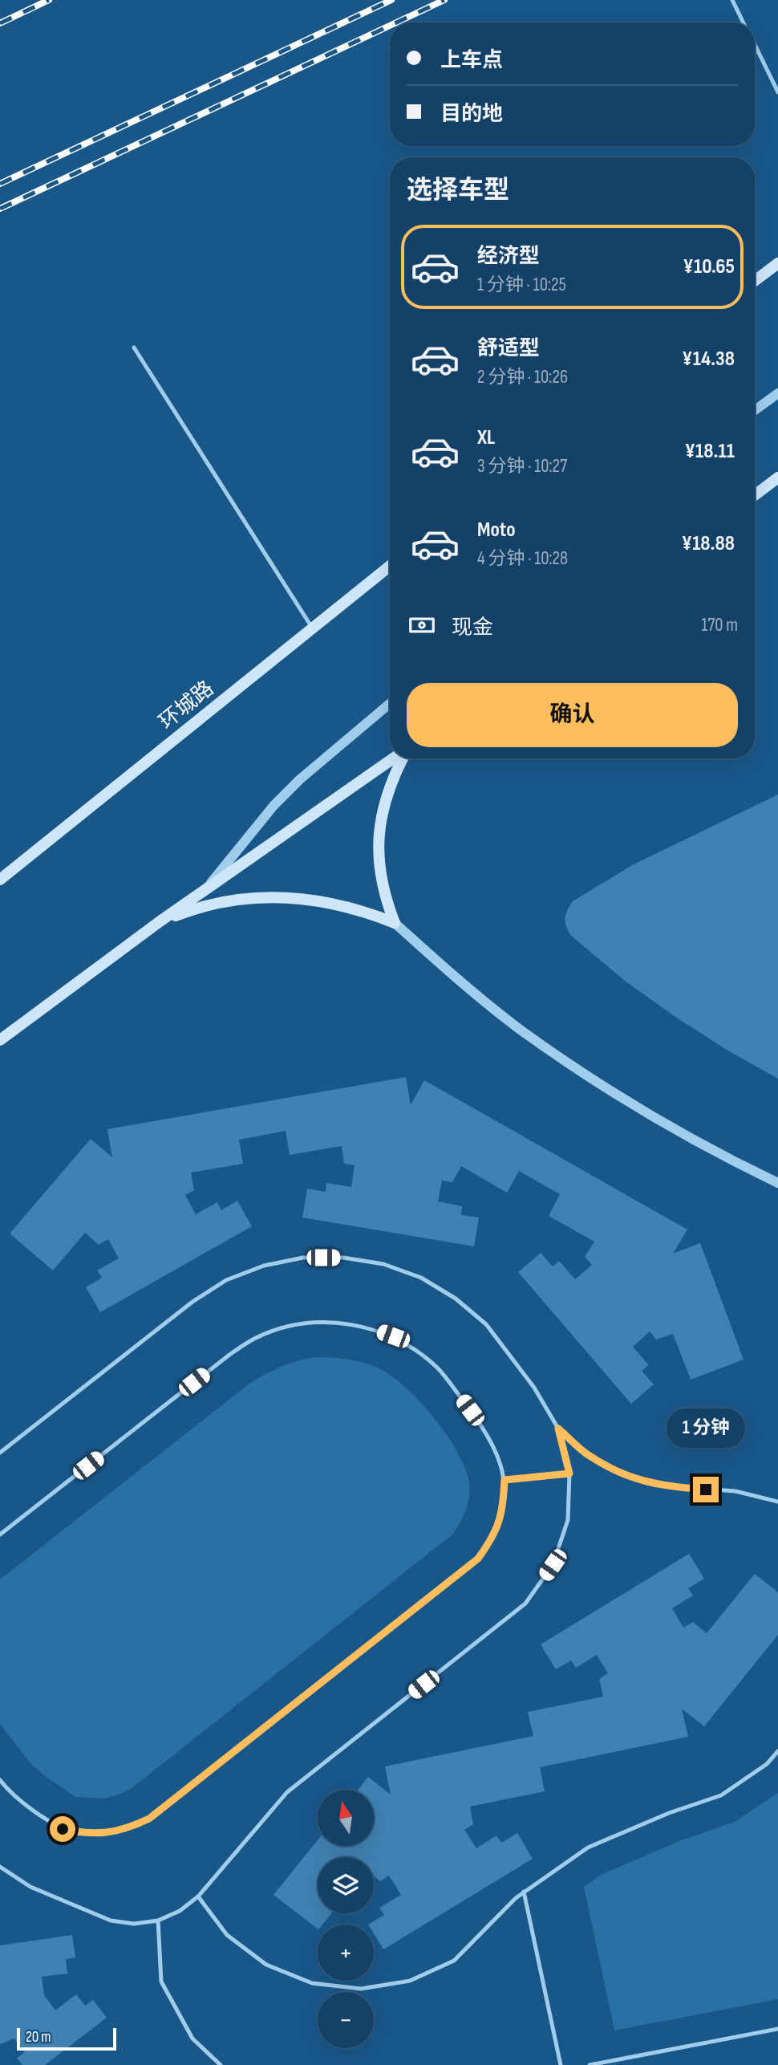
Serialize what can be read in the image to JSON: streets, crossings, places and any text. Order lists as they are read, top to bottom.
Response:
{
  "streets": {
    "main road": ["环城路"]
  },
  "scale_bar": "20 m",
  "north": "top",
  "page": {
    "banner": ["上车点", "目的地"],
    "heading": "选择车型",
    "list": [
      {
        "name": "经济型",
        "note": "1 分钟 · 10:25",
        "value": "¥10.65"
      },
      {
        "name": "舒适型",
        "note": "2 分钟 · 10:26",
        "value": "¥14.38"
      },
      {
        "name": "XL",
        "note": "3 分钟 · 10:27",
        "value": "¥18.11"
      },
      {
        "name": "Moto",
        "note": "4 分钟 · 10:28",
        "value": "¥18.88"
      }
    ],
    "pay": ["现金", "170 m"],
    "buttons": "确认",
    "bubble": "1 分钟",
    "map_buttons": ["+", "−"],
    "scale": "20 m"
  }
}
